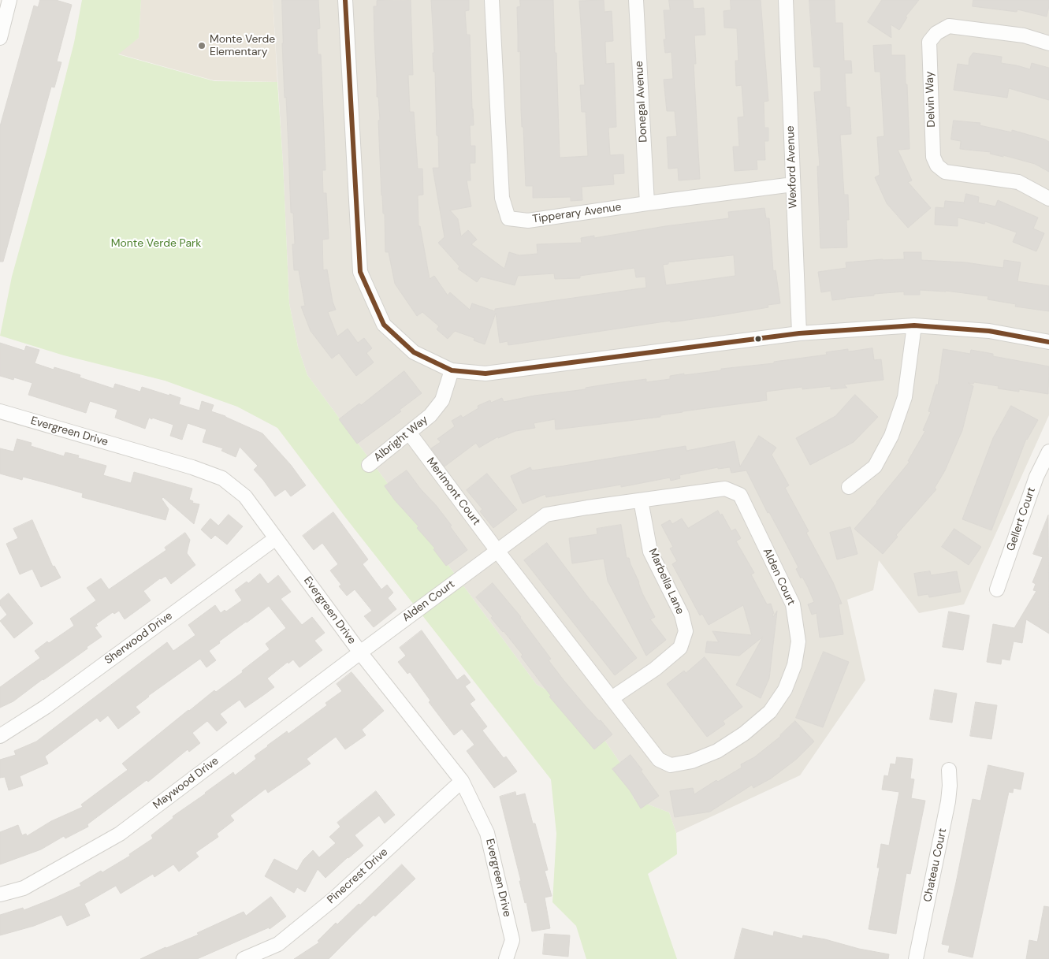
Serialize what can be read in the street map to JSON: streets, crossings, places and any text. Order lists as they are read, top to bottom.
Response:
{
  "streets": {
    "street": [
      "Delvin Way",
      "Donegal Avenue",
      "Wexford Avenue",
      "Tipperary Avenue",
      "Evergreen Drive",
      "Albright Way",
      "Merimont Court",
      "Gellert Court",
      "Alden Court",
      "Marbella Lane",
      "Sherwood Drive",
      "Maywood Drive",
      "Chateau Court",
      "Pinecrest Drive"
    ]
  },
  "crossings": [
    ["Donegal Avenue", "Tipperary Avenue"],
    ["Wexford Avenue", "Tipperary Avenue"],
    ["Evergreen Drive", "Alden Court"],
    ["Evergreen Drive", "Sherwood Drive"],
    ["Evergreen Drive", "Maywood Drive"],
    ["Evergreen Drive", "Pinecrest Drive"],
    ["Albright Way", "Merimont Court"],
    ["Merimont Court", "Alden Court"],
    ["Alden Court", "Marbella Lane"],
    ["Alden Court", "Maywood Drive"]
  ],
  "parks": ["Monte Verde Park"],
  "places": ["Monte Verde Elementary"]
}
